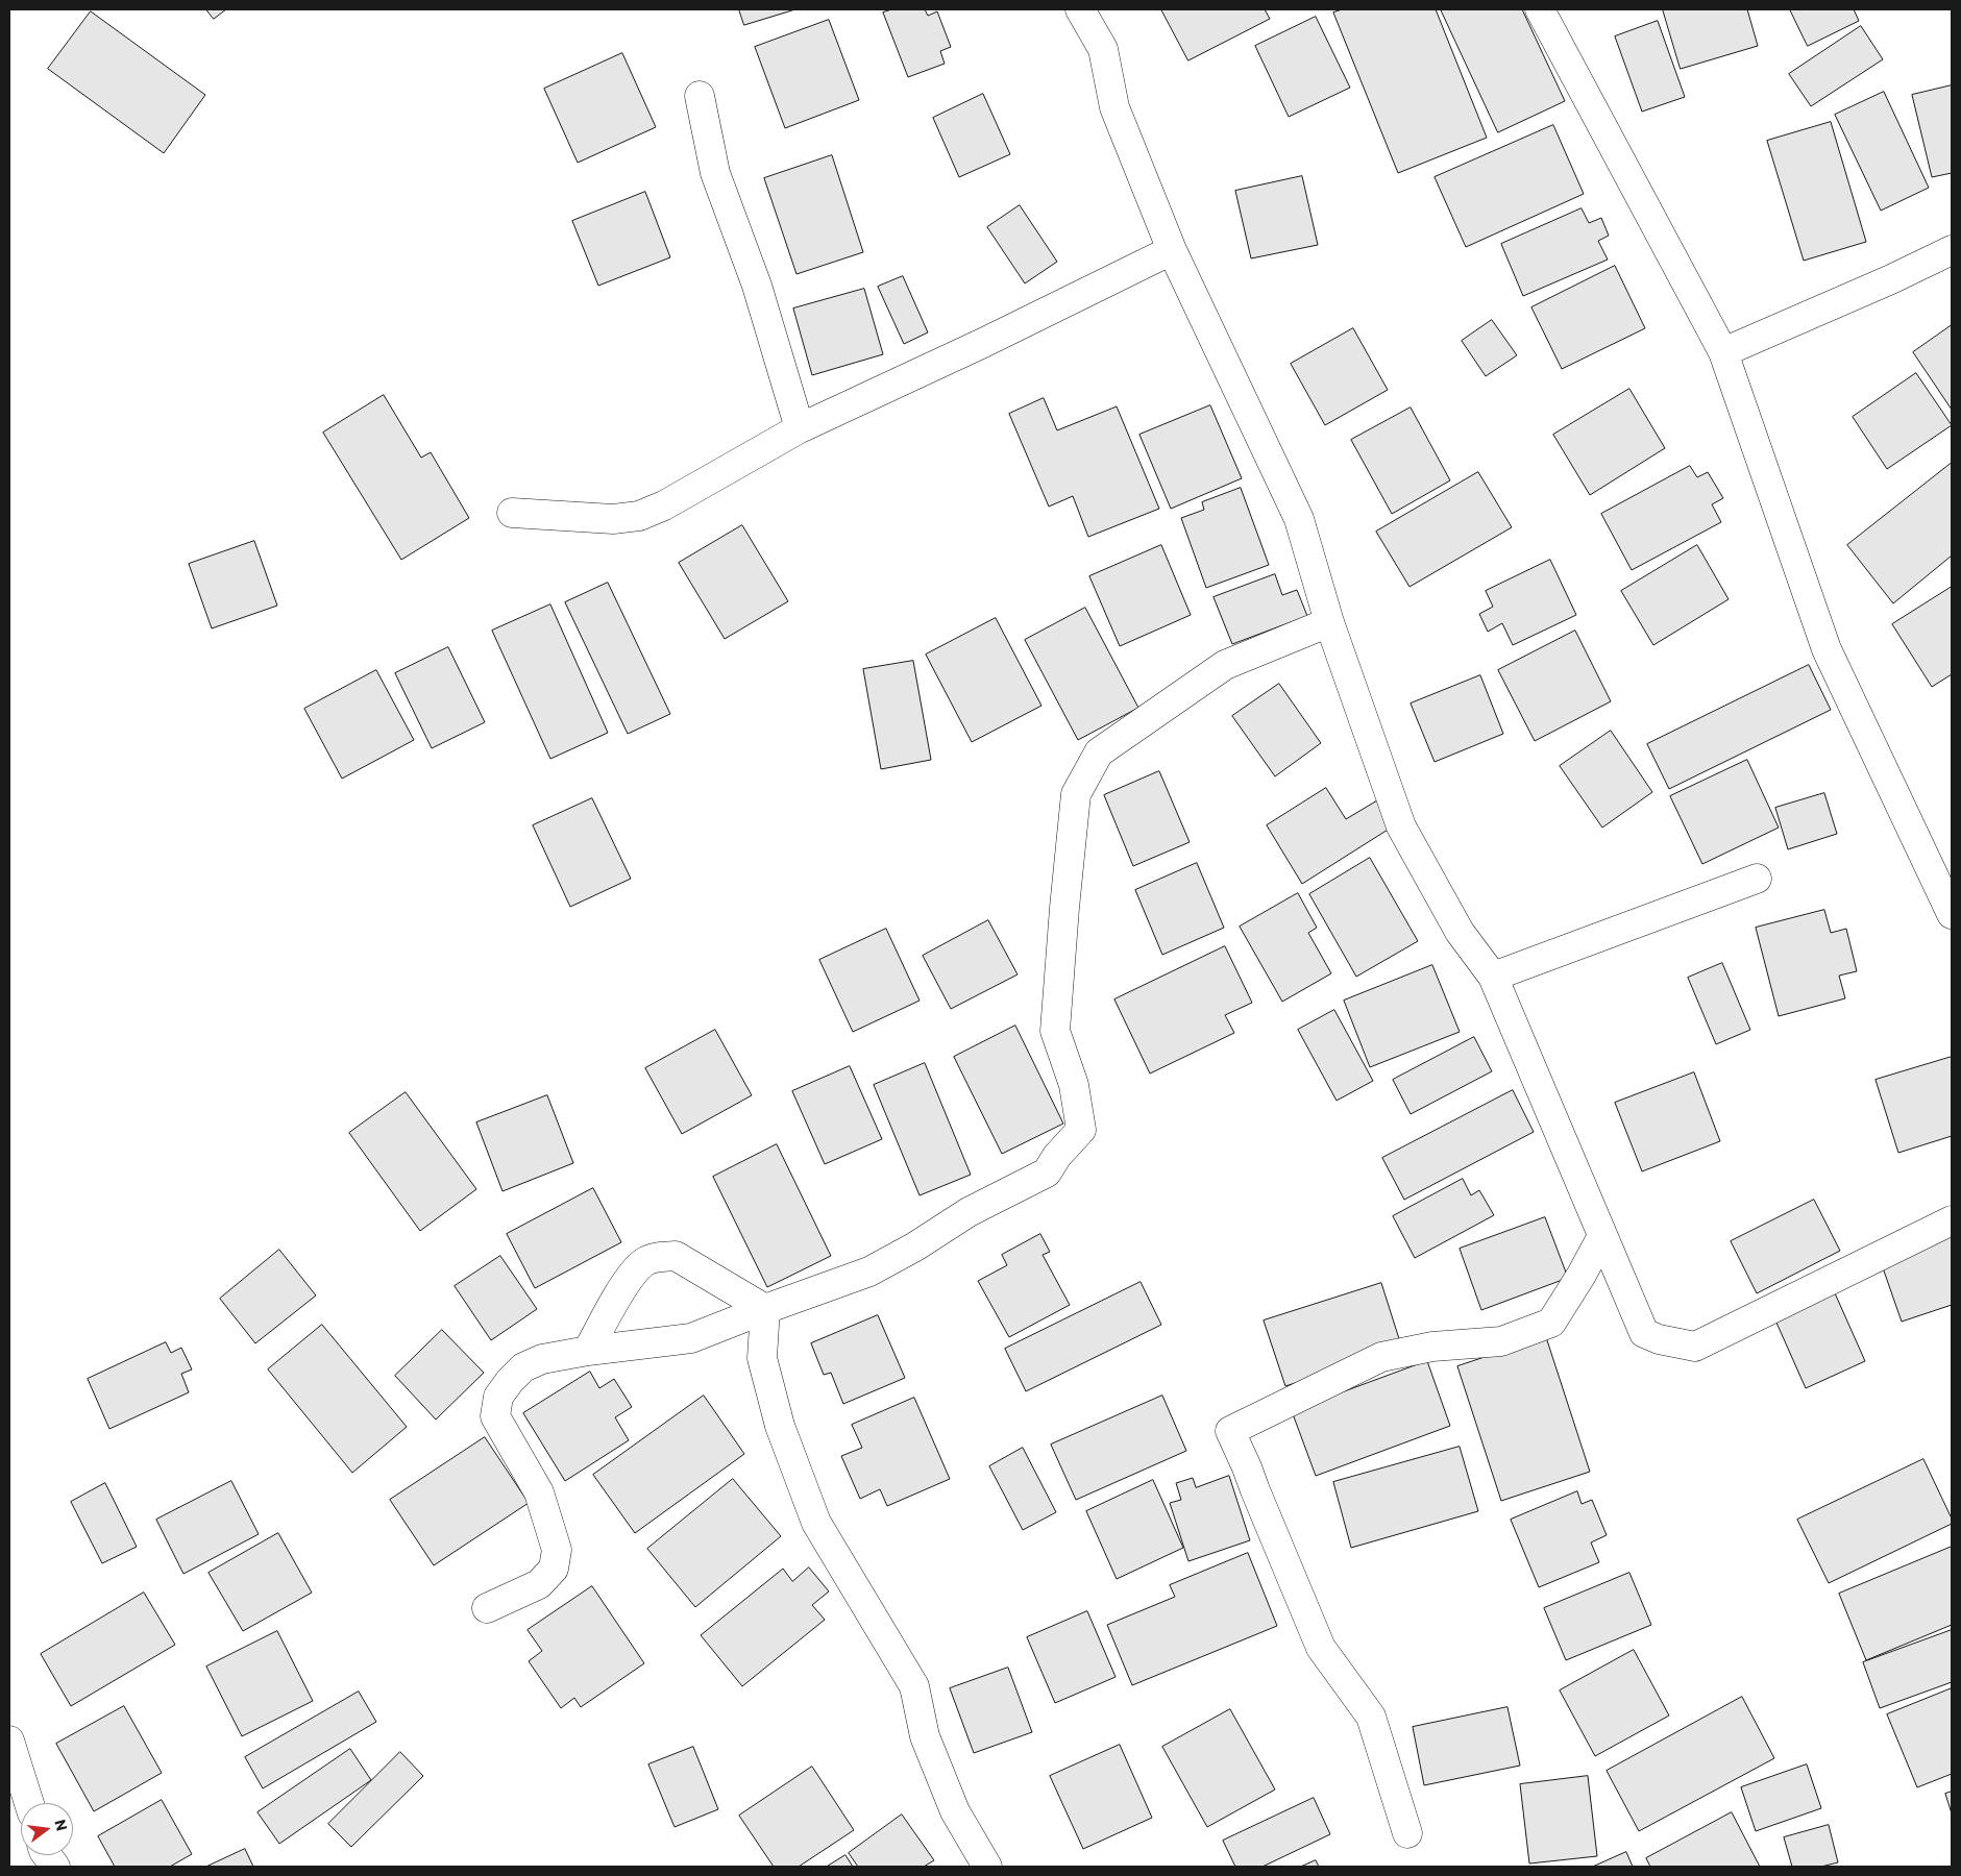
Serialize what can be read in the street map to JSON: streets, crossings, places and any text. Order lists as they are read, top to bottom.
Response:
{
  "north": "right"
}
